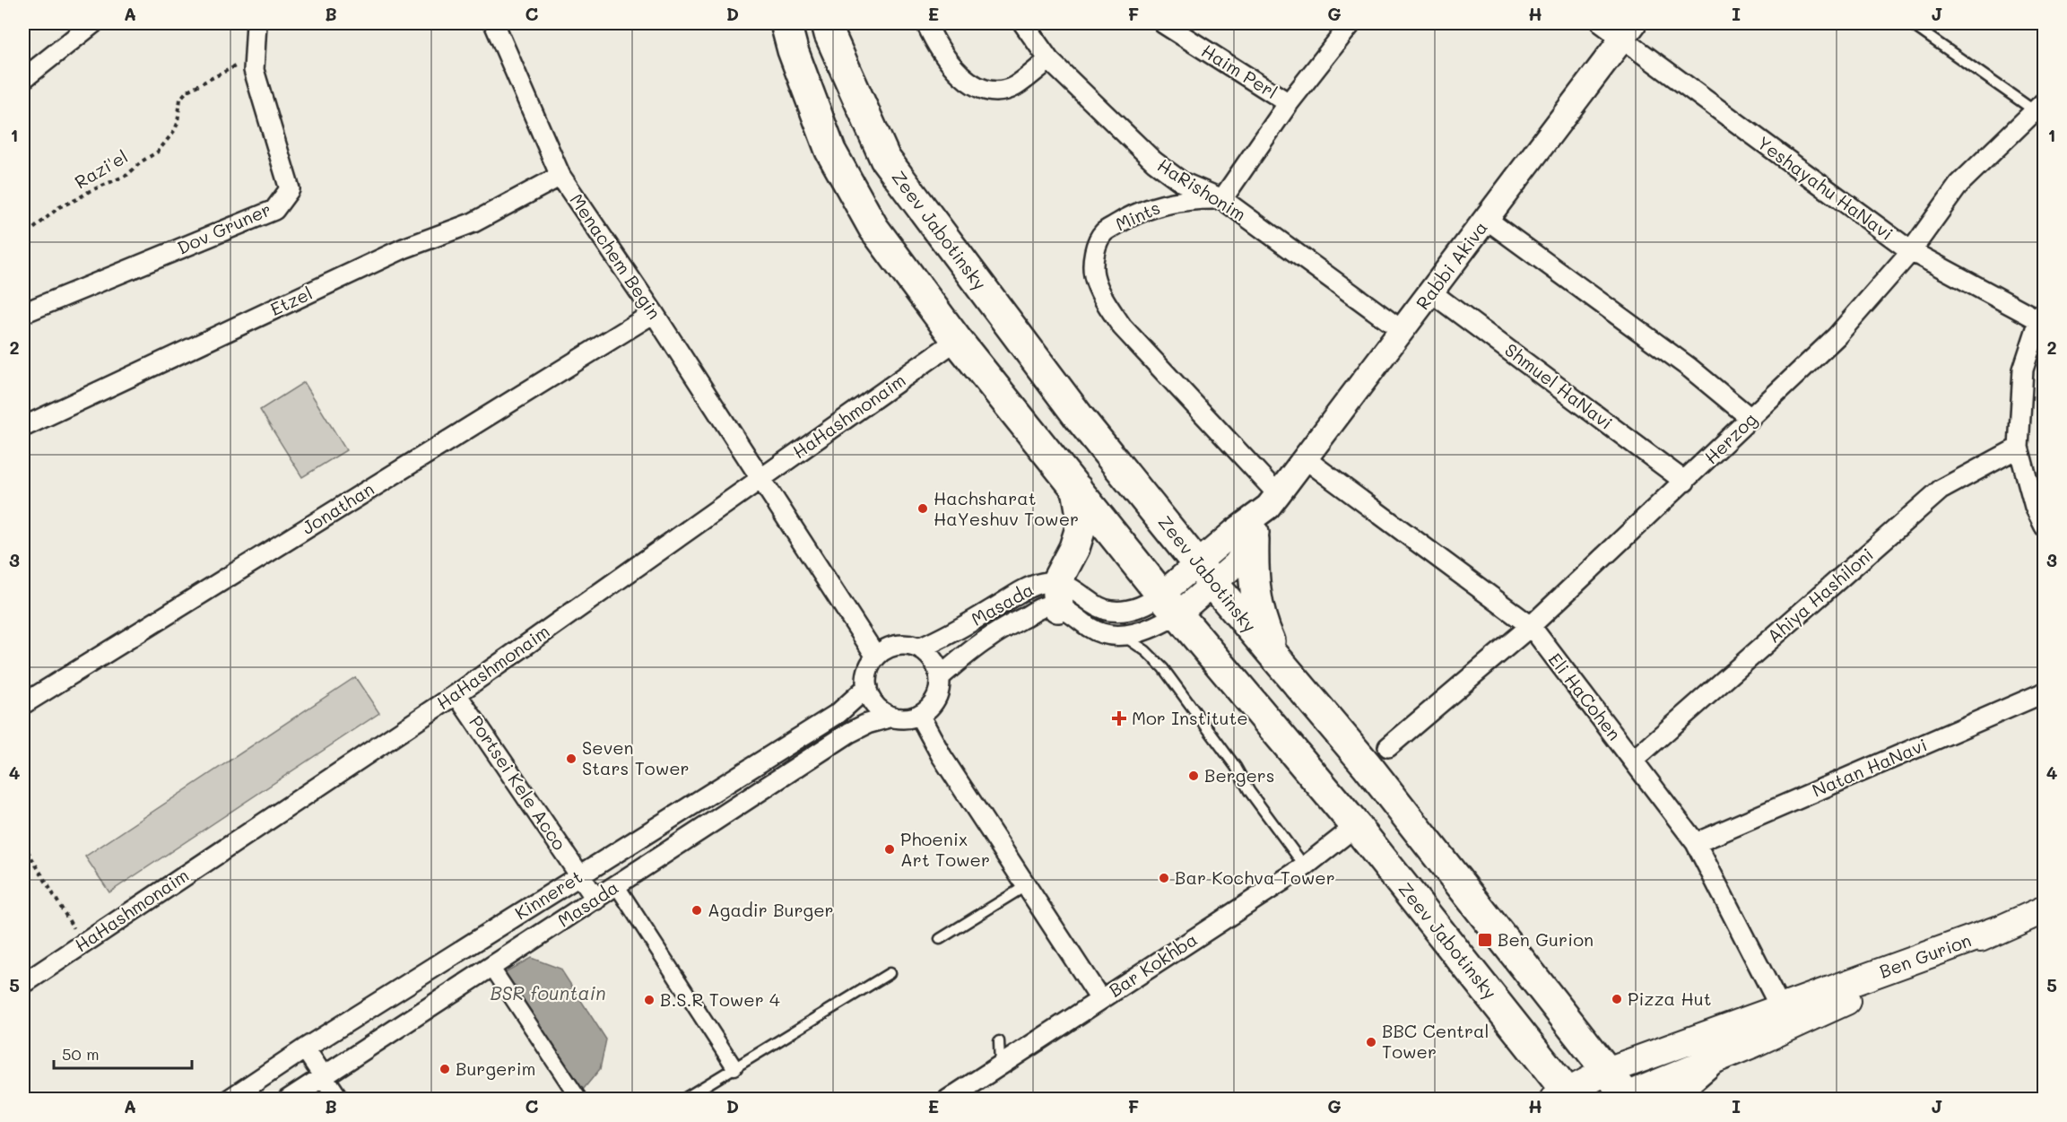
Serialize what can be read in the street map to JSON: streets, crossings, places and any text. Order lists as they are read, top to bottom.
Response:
{
  "streets": {
    "main road": ["Zeev Jabotinsky", "Ben Gurion"],
    "street": [
      "Haim Perl",
      "Yeshayahu HaNavi",
      "HaRishonim",
      "Mints",
      "Dov Gruner",
      "Menachem Begin",
      "Rabbi Akiva",
      "Etzel",
      "Shmuel HaNavi",
      "HaHashmonaim",
      "Herzog",
      "Jonathan",
      "Ahiya Hashiloni",
      "Masada",
      "Eli HaCohen",
      "Natan HaNavi",
      "Portsei Kele Acco",
      "Kinneret",
      "Bar Kokhba"
    ],
    "path": ["Razi'el"]
  },
  "crossings": [
    ["Razi'el", "Dov Gruner"],
    ["Yeshayahu HaNavi", "Rabbi Akiva"],
    ["Yeshayahu HaNavi", "Herzog"],
    ["HaRishonim", "Mints"],
    ["HaRishonim", "Rabbi Akiva"],
    ["Mints", "Rabbi Akiva"],
    ["Zeev Jabotinsky", "Rabbi Akiva"],
    ["Zeev Jabotinsky", "HaHashmonaim"],
    ["Zeev Jabotinsky", "Masada"],
    ["Zeev Jabotinsky", "Ben Gurion"],
    ["Zeev Jabotinsky", "Bar Kokhba"],
    ["Menachem Begin", "Etzel"],
    ["Menachem Begin", "HaHashmonaim"],
    ["Menachem Begin", "Jonathan"],
    ["Menachem Begin", "Masada"],
    ["Menachem Begin", "Kinneret"],
    ["Rabbi Akiva", "Shmuel HaNavi"],
    ["Rabbi Akiva", "Masada"],
    ["Rabbi Akiva", "Eli HaCohen"],
    ["Shmuel HaNavi", "Herzog"],
    ["HaHashmonaim", "Portsei Kele Acco"],
    ["Herzog", "Eli HaCohen"],
    ["Ahiya Hashiloni", "Eli HaCohen"],
    ["Masada", "Portsei Kele Acco"],
    ["Masada", "Kinneret"],
    ["Eli HaCohen", "Natan HaNavi"],
    ["Eli HaCohen", "Ben Gurion"],
    ["Portsei Kele Acco", "Kinneret"]
  ],
  "water": ["BSR fountain"],
  "places": {
    "other": [
      "Hachsharat HaYeshuv Tower",
      "Seven Stars Tower",
      "Bergers",
      "Phoenix Art Tower",
      "Bar Kochva Tower",
      "Agadir Burger",
      "Pizza Hut",
      "B.S.R Tower 4",
      "BBC Central Tower",
      "Burgerim"
    ],
    "health": ["Mor Institute"],
    "transit": ["Ben Gurion"]
  },
  "scale_bar": "50 m",
  "grid": {
    "columns": [
      "A",
      "B",
      "C",
      "D",
      "E",
      "F",
      "G",
      "H",
      "I",
      "J"
    ],
    "rows": [
      "1",
      "2",
      "3",
      "4",
      "5"
    ]
  }
}
